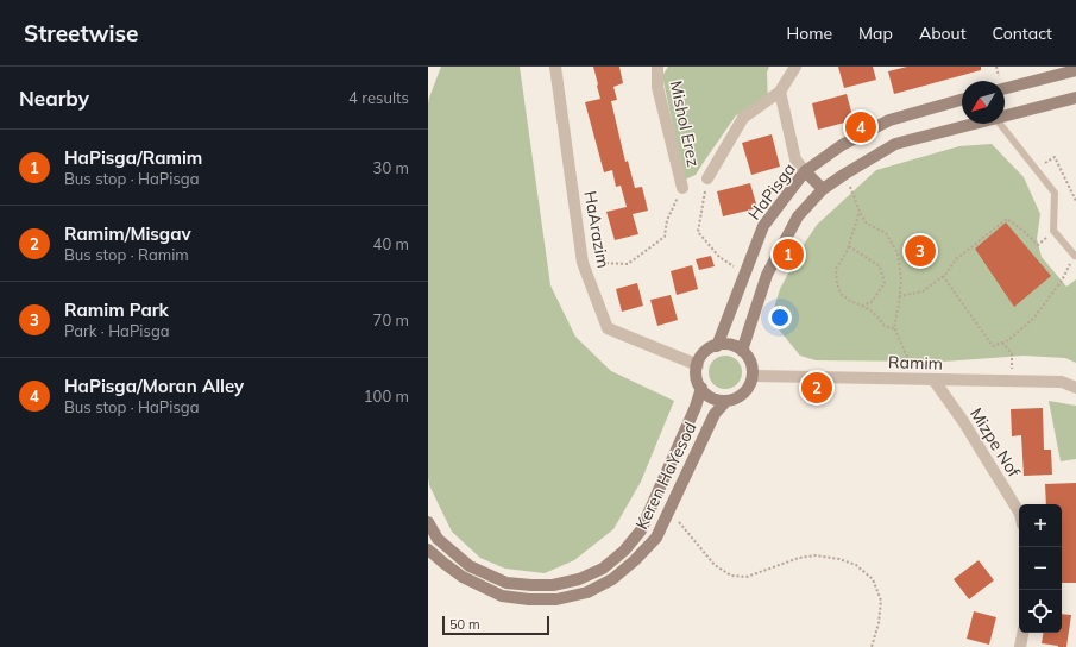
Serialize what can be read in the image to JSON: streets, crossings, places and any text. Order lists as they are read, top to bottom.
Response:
{
  "streets": {
    "street": [
      "Mishol Erez",
      "HaPisga",
      "HaArazim",
      "Ramim",
      "Mizpe Nof",
      "Keren HaYesod"
    ]
  },
  "crossings": [
    ["Mishol Erez", "HaPisga"],
    ["HaPisga", "HaArazim"],
    ["HaPisga", "Ramim"],
    ["HaPisga", "Keren HaYesod"],
    ["HaArazim", "Ramim"],
    ["HaArazim", "Keren HaYesod"],
    ["Ramim", "Mizpe Nof"],
    ["Ramim", "Keren HaYesod"]
  ],
  "scale_bar": "50 m",
  "north": "bottom left",
  "page": {
    "header": "Streetwise",
    "nav": [
      "Home",
      "Map",
      "About",
      "Contact"
    ],
    "heading": ["Nearby", "4 results"],
    "pins": [
      "4",
      "3",
      "1",
      "2"
    ],
    "list": [
      {
        "mark": "1",
        "name": "HaPisga/Ramim",
        "note": "Bus stop · HaPisga",
        "value": "30 m"
      },
      {
        "mark": "2",
        "name": "Ramim/Misgav",
        "note": "Bus stop · Ramim",
        "value": "40 m"
      },
      {
        "mark": "3",
        "name": "Ramim Park",
        "note": "Park · HaPisga",
        "value": "70 m"
      },
      {
        "mark": "4",
        "name": "HaPisga/Moran Alley",
        "note": "Bus stop · HaPisga",
        "value": "100 m"
      }
    ],
    "map_buttons": ["+", "−"],
    "scale": "50 m"
  }
}
